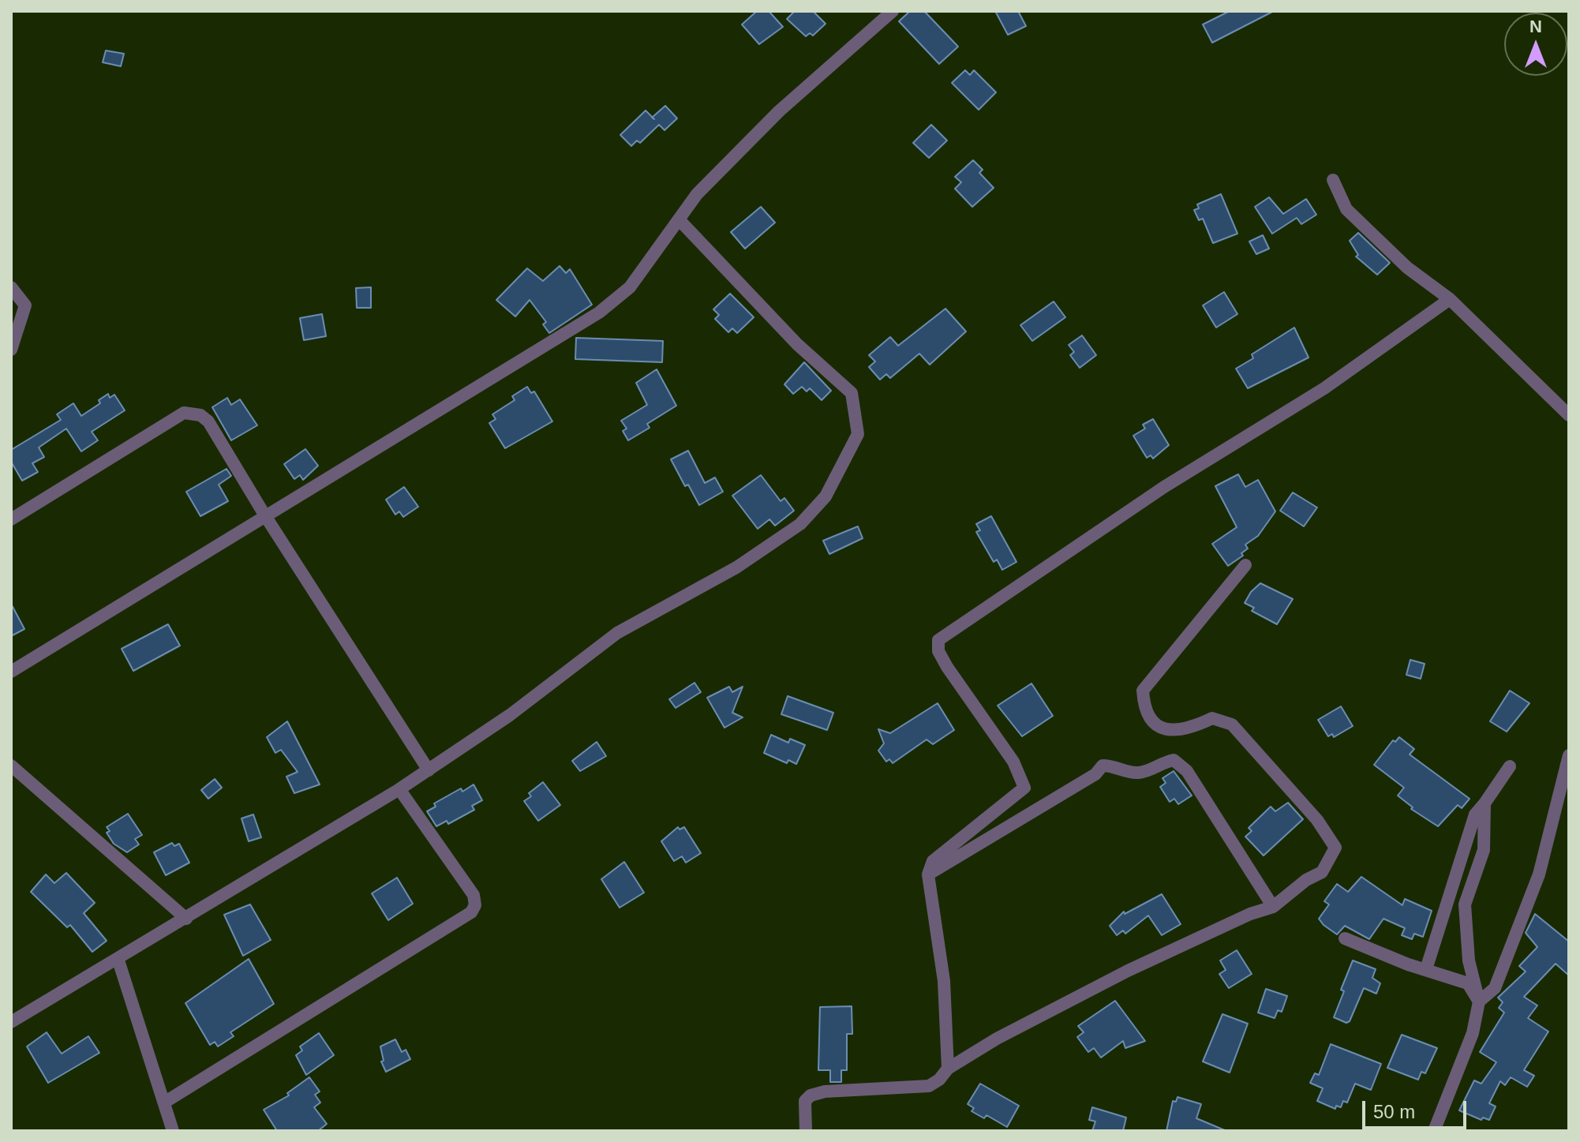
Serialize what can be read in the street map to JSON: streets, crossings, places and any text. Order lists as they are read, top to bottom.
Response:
{
  "scale_bar": "50 m",
  "north": "top"
}
